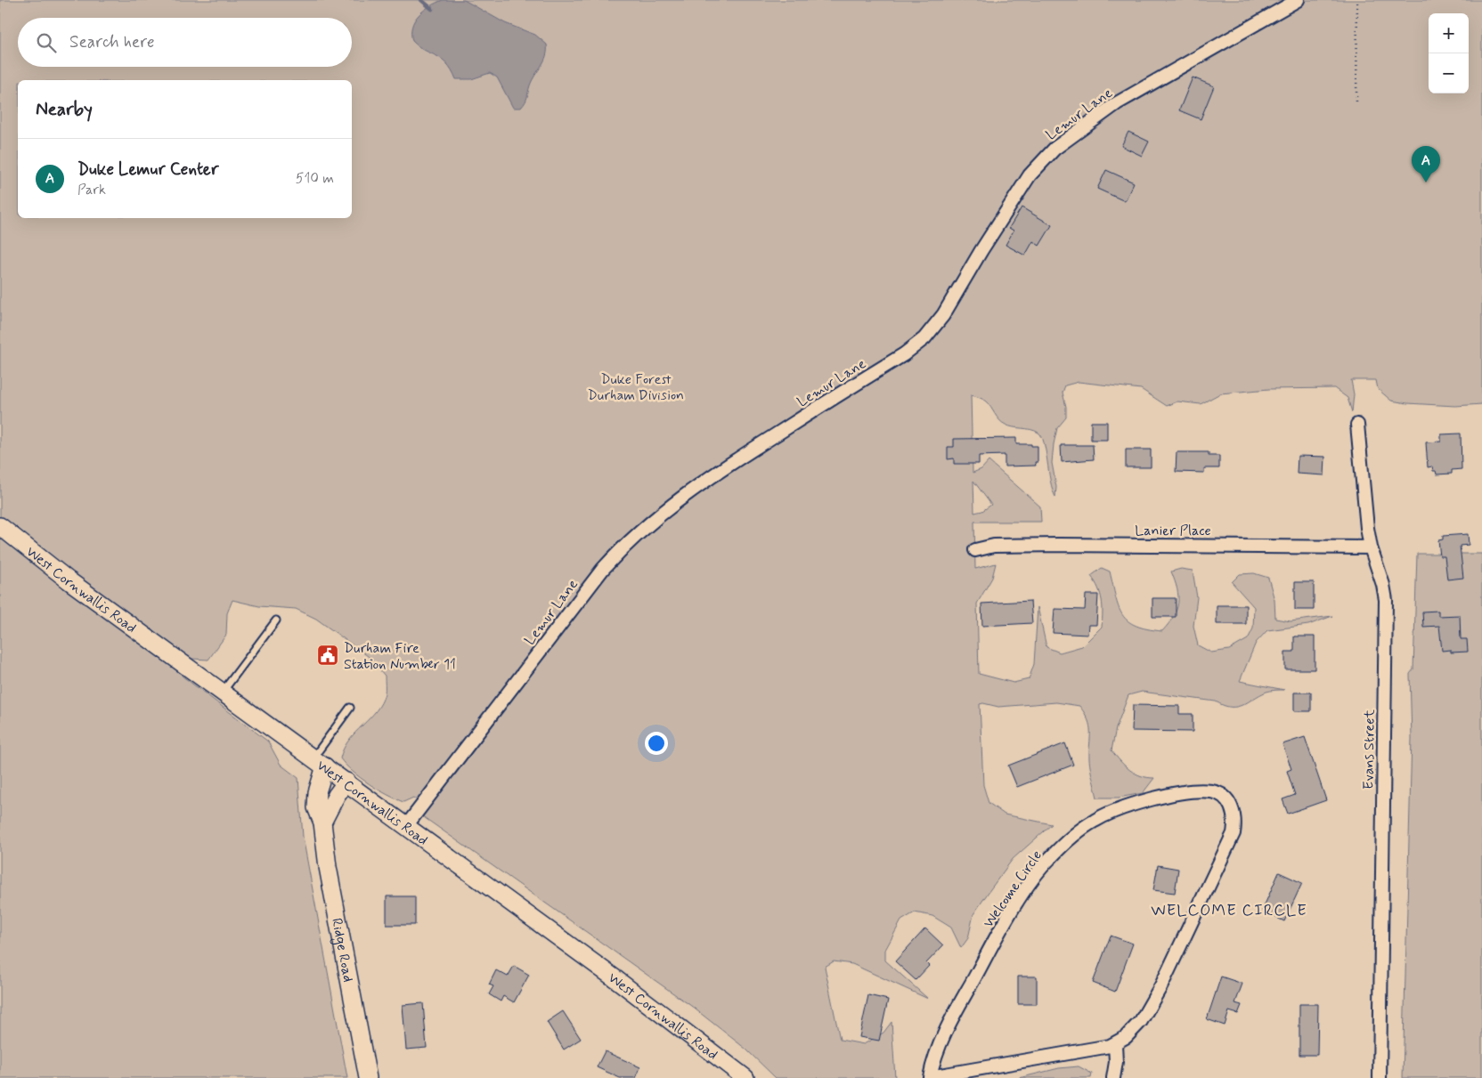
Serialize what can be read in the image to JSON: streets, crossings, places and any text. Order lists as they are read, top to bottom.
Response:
{
  "streets": {
    "street": [
      "Lemur Lane",
      "Lanier Place",
      "West Cornwallis Road",
      "Evans Street",
      "Welcome Circle",
      "Ridge Road"
    ]
  },
  "crossings": [
    ["Lemur Lane", "West Cornwallis Road"],
    ["Lanier Place", "Evans Street"],
    ["West Cornwallis Road", "Ridge Road"]
  ],
  "districts": ["WELCOME CIRCLE"],
  "parks": ["Duke Forest Durham Division"],
  "places": {
    "public building": ["Durham Fire Station Number 11"]
  },
  "page": {
    "map_buttons": ["+", "−"],
    "search": "Search here",
    "heading": "Nearby",
    "list": [
      {
        "mark": "A",
        "name": "Duke Lemur Center",
        "note": "Park",
        "value": "510 m"
      }
    ],
    "pins": "A"
  }
}
